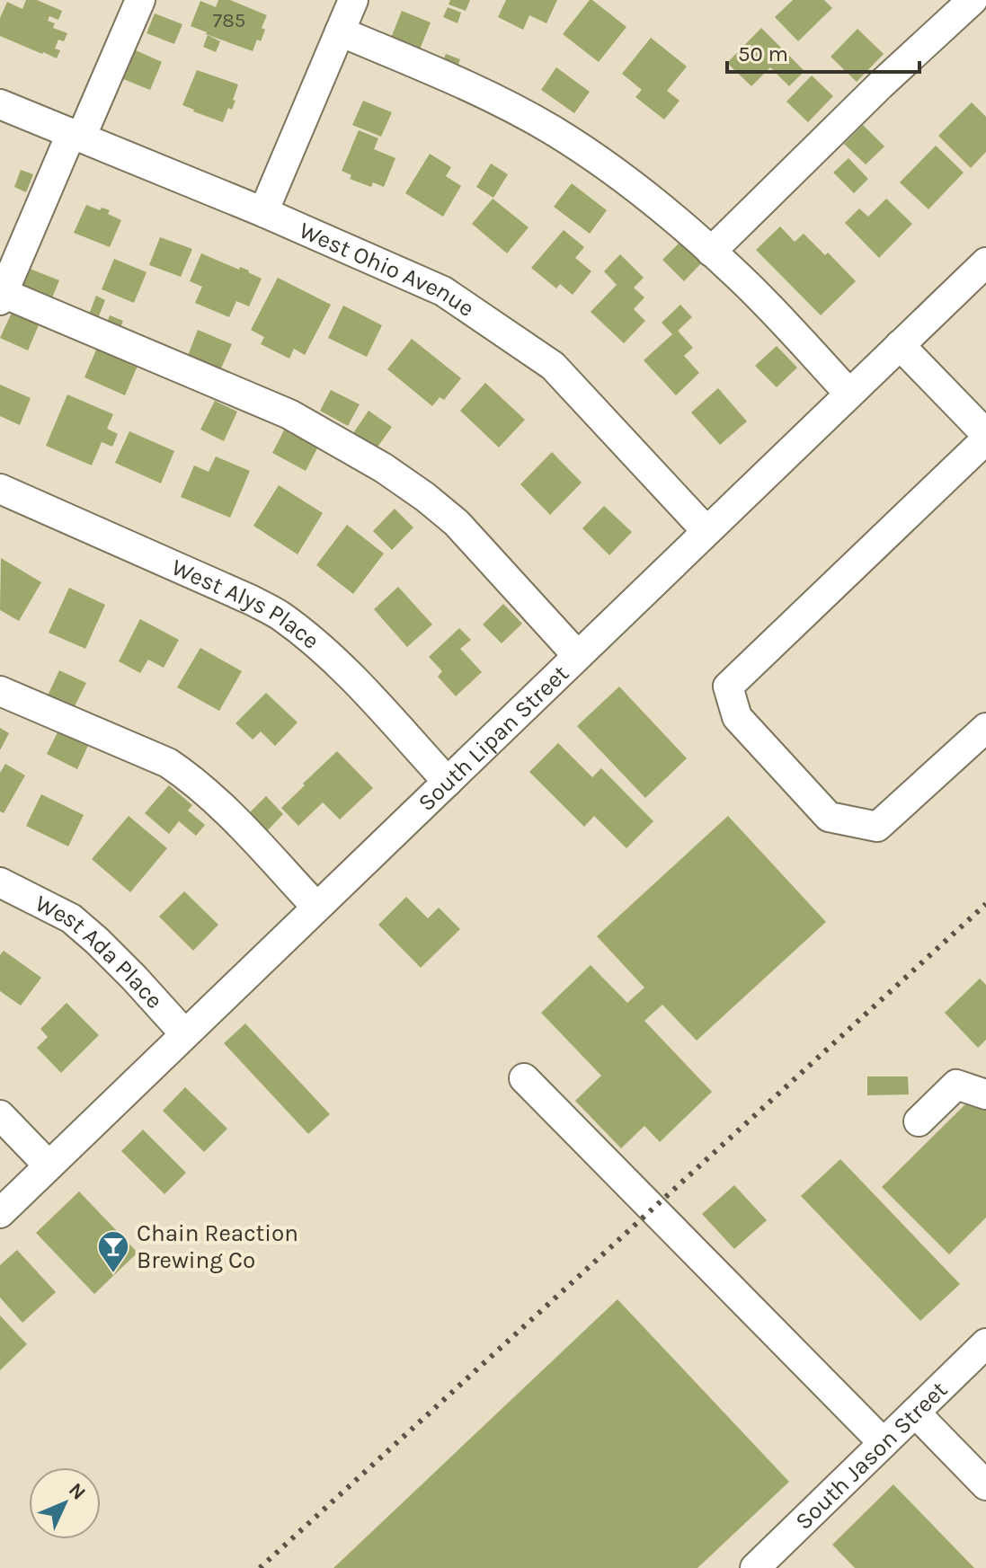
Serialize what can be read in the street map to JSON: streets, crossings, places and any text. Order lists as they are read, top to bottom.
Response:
{
  "streets": {
    "street": [
      "West Ohio Avenue",
      "West Alys Place",
      "South Lipan Street",
      "West Ada Place",
      "South Jason Street"
    ]
  },
  "crossings": [
    ["West Ohio Avenue", "South Lipan Street"],
    ["West Alys Place", "South Lipan Street"],
    ["South Lipan Street", "West Ada Place"]
  ],
  "places": {
    "bar": ["Chain Reaction Brewing Co"]
  },
  "house_numbers": ["785"],
  "scale_bar": "50 m",
  "north": "top right"
}
